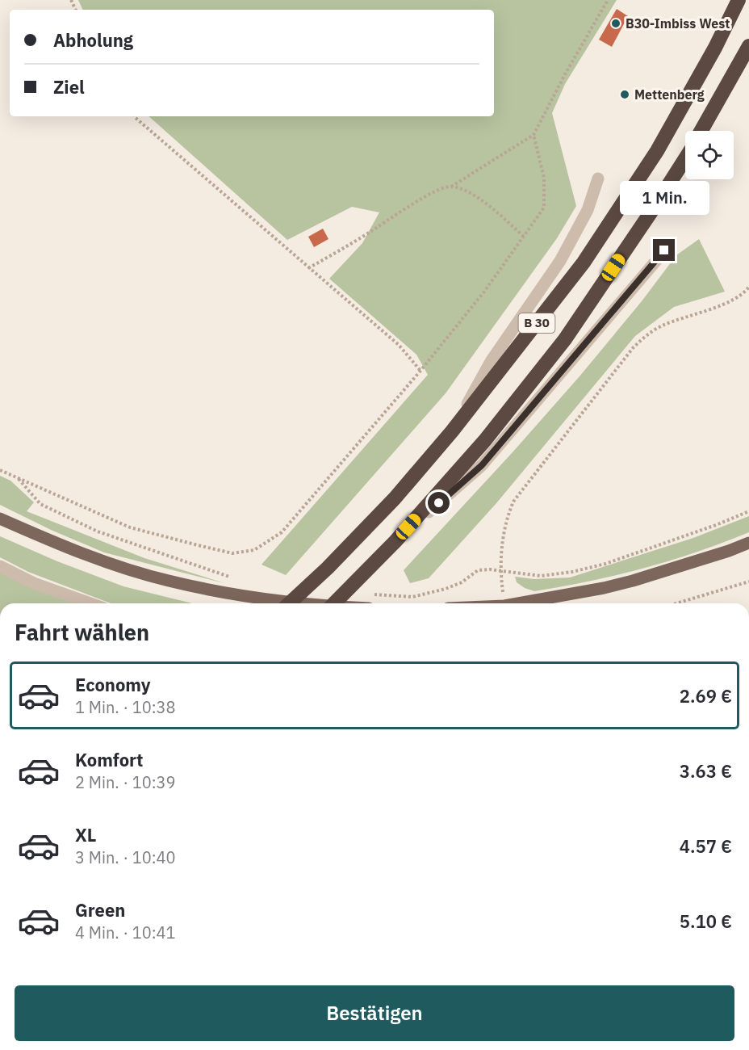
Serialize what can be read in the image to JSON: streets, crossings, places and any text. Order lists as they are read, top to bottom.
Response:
{
  "streets": {
    "highway": ["B 30"]
  },
  "places": ["B30-Imbiss West", "Mettenberg"],
  "page": {
    "banner": ["Abholung", "Ziel"],
    "bubble": "1 Min.",
    "heading": "Fahrt wählen",
    "list": [
      {
        "name": "Economy",
        "note": "1 Min. · 10:38",
        "value": "2.69 €"
      },
      {
        "name": "Komfort",
        "note": "2 Min. · 10:39",
        "value": "3.63 €"
      },
      {
        "name": "XL",
        "note": "3 Min. · 10:40",
        "value": "4.57 €"
      },
      {
        "name": "Green",
        "note": "4 Min. · 10:41",
        "value": "5.10 €"
      }
    ],
    "buttons": "Bestätigen"
  }
}
